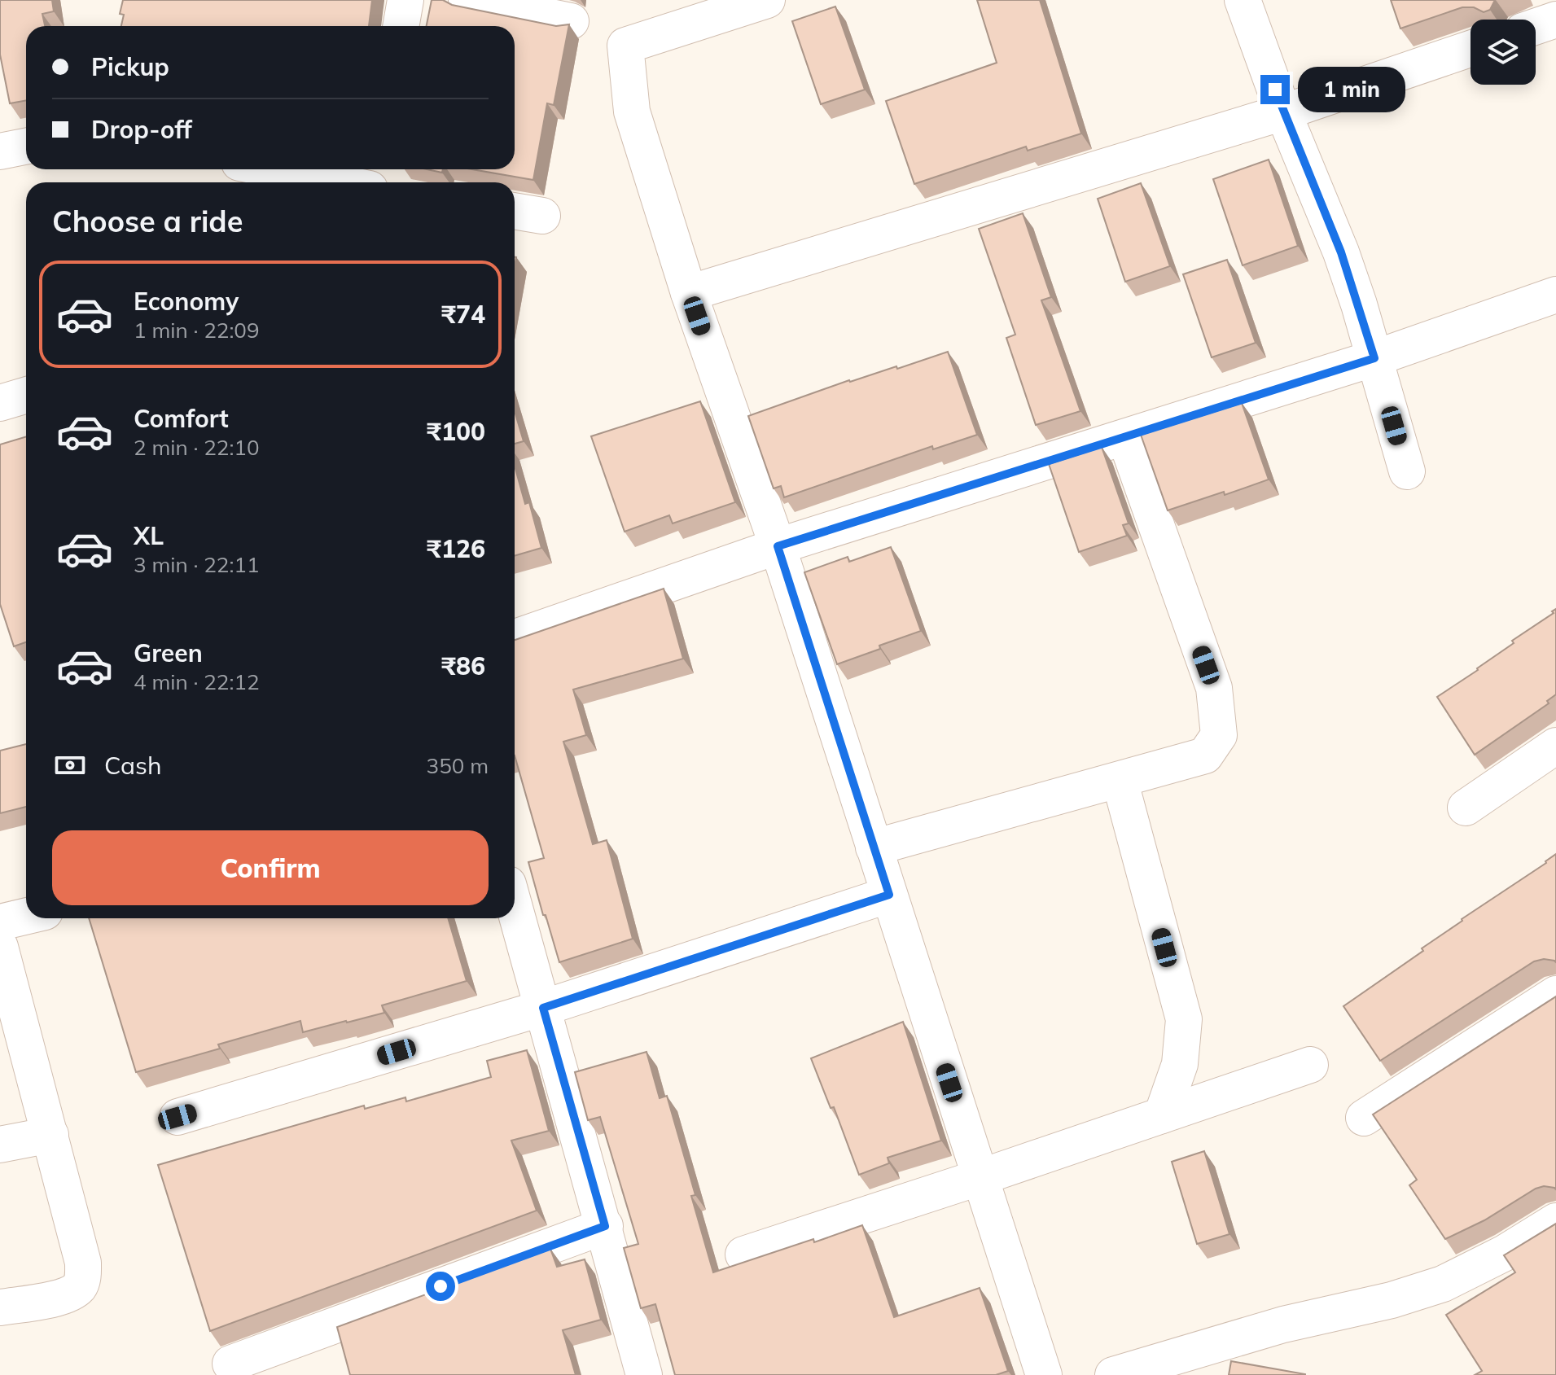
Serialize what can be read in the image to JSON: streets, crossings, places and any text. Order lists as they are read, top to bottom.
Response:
{
  "page": {
    "banner": ["Pickup", "Drop-off"],
    "bubble": "1 min",
    "heading": "Choose a ride",
    "list": [
      {
        "name": "Economy",
        "note": "1 min · 22:09",
        "value": "₹74"
      },
      {
        "name": "Comfort",
        "note": "2 min · 22:10",
        "value": "₹100"
      },
      {
        "name": "XL",
        "note": "3 min · 22:11",
        "value": "₹126"
      },
      {
        "name": "Green",
        "note": "4 min · 22:12",
        "value": "₹86"
      }
    ],
    "pay": ["Cash", "350 m"],
    "buttons": "Confirm"
  }
}
